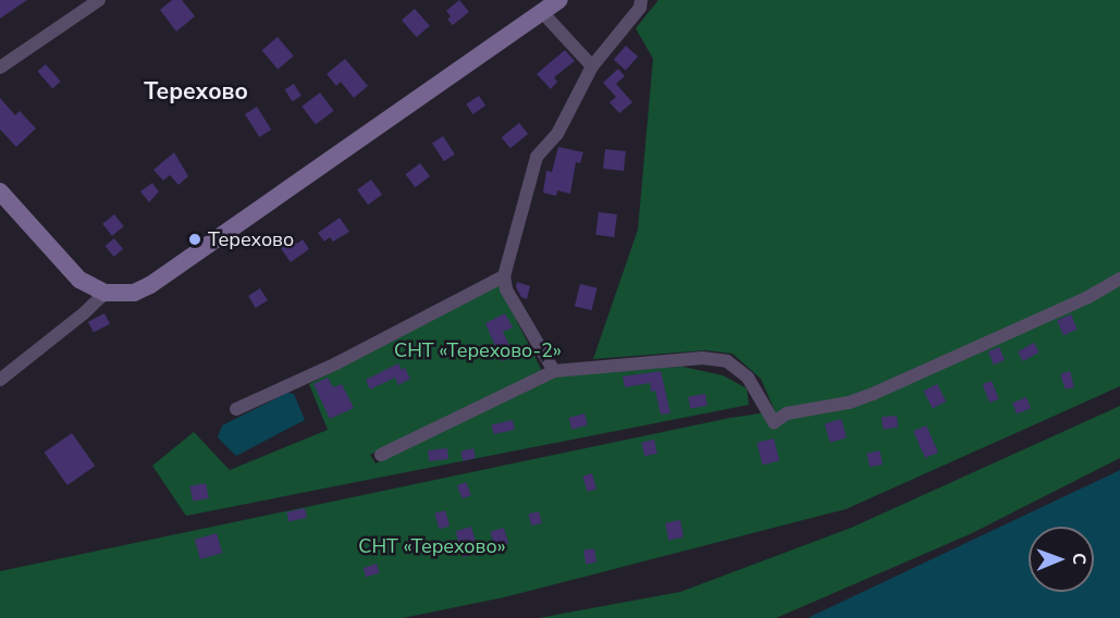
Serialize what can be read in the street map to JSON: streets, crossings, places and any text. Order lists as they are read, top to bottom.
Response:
{
  "districts": ["Терехово"],
  "parks": ["СНТ «Терехово-2»", "СНТ «Терехово»"],
  "places": ["Терехово"],
  "north": "right"
}
